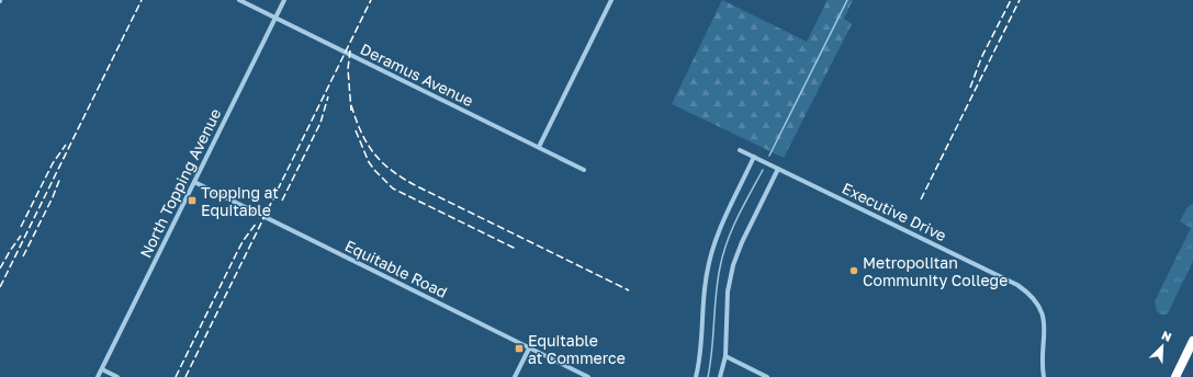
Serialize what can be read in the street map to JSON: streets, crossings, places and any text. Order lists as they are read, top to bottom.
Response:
{
  "streets": {
    "street": [
      "Deramus Avenue",
      "North Topping Avenue",
      "Executive Drive",
      "Equitable Road"
    ]
  },
  "crossings": [
    ["Deramus Avenue", "North Topping Avenue"],
    ["North Topping Avenue", "Equitable Road"]
  ],
  "places": {
    "transit": ["Topping at Equitable", "Equitable at Commerce"],
    "other": ["Metropolitan Community College"]
  },
  "north": "top right"
}
